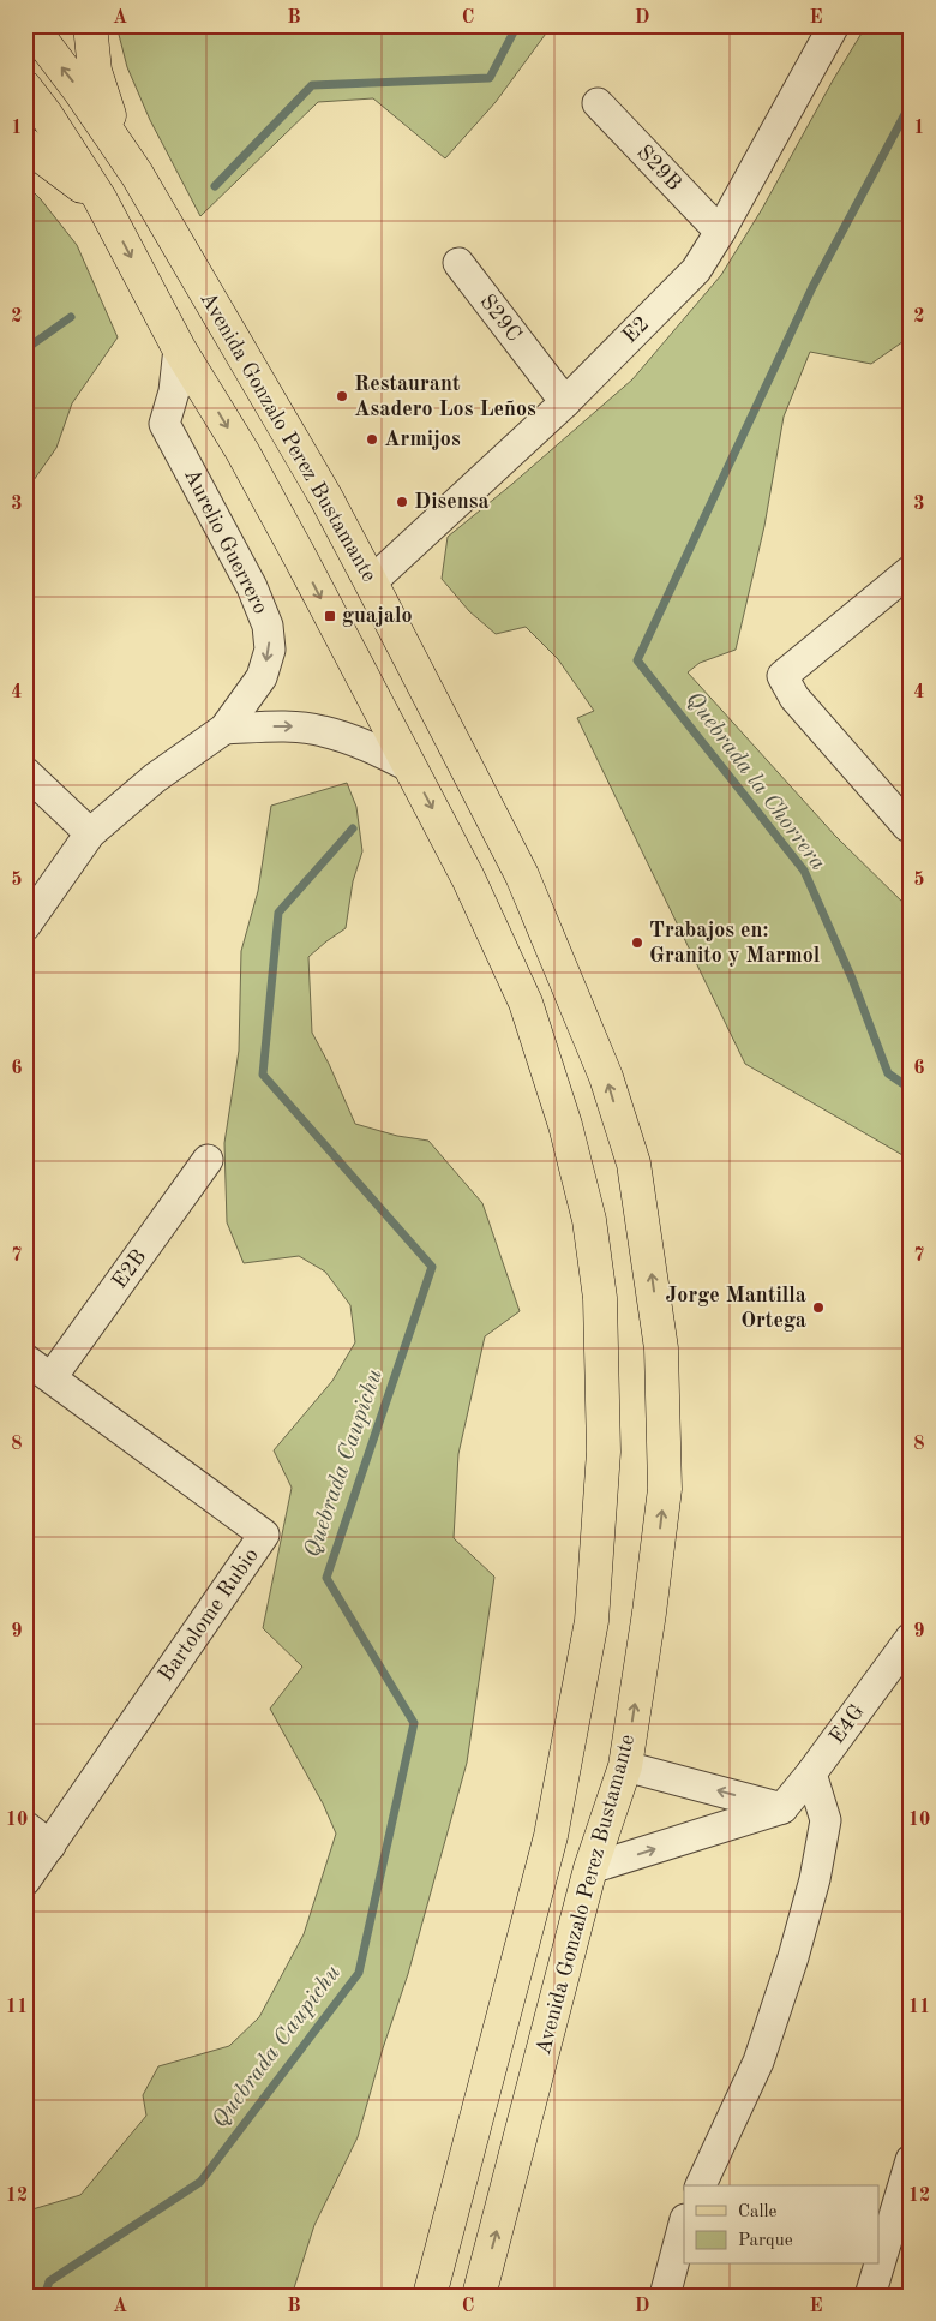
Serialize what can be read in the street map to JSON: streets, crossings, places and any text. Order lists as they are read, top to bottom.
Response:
{
  "streets": {
    "main road": ["Avenida Gonzalo Perez Bustamante"],
    "street": [
      "S29B",
      "S29C",
      "E2",
      "Aurelio Guerrero",
      "E2B",
      "Bartolome Rubio",
      "E4G"
    ]
  },
  "crossings": [
    ["S29B", "E2"],
    ["S29C", "E2"],
    ["E2", "Avenida Gonzalo Perez Bustamante"],
    ["E2B", "Bartolome Rubio"]
  ],
  "one_way": ["Aurelio Guerrero"],
  "water": ["Quebrada la Chorrera", "Quebrada Caupichu"],
  "places": {
    "other": [
      "Restaurant Asadero Los Leños",
      "Armijos",
      "Disensa",
      "Trabajos en: Granito y Marmol",
      "Jorge Mantilla Ortega"
    ],
    "transit": ["guajalo"]
  },
  "legend": ["Calle", "Parque"],
  "grid": {
    "columns": [
      "A",
      "B",
      "C",
      "D",
      "E"
    ],
    "rows": [
      "1",
      "2",
      "3",
      "4",
      "5",
      "6",
      "7",
      "8",
      "9",
      "10",
      "11",
      "12"
    ]
  }
}
